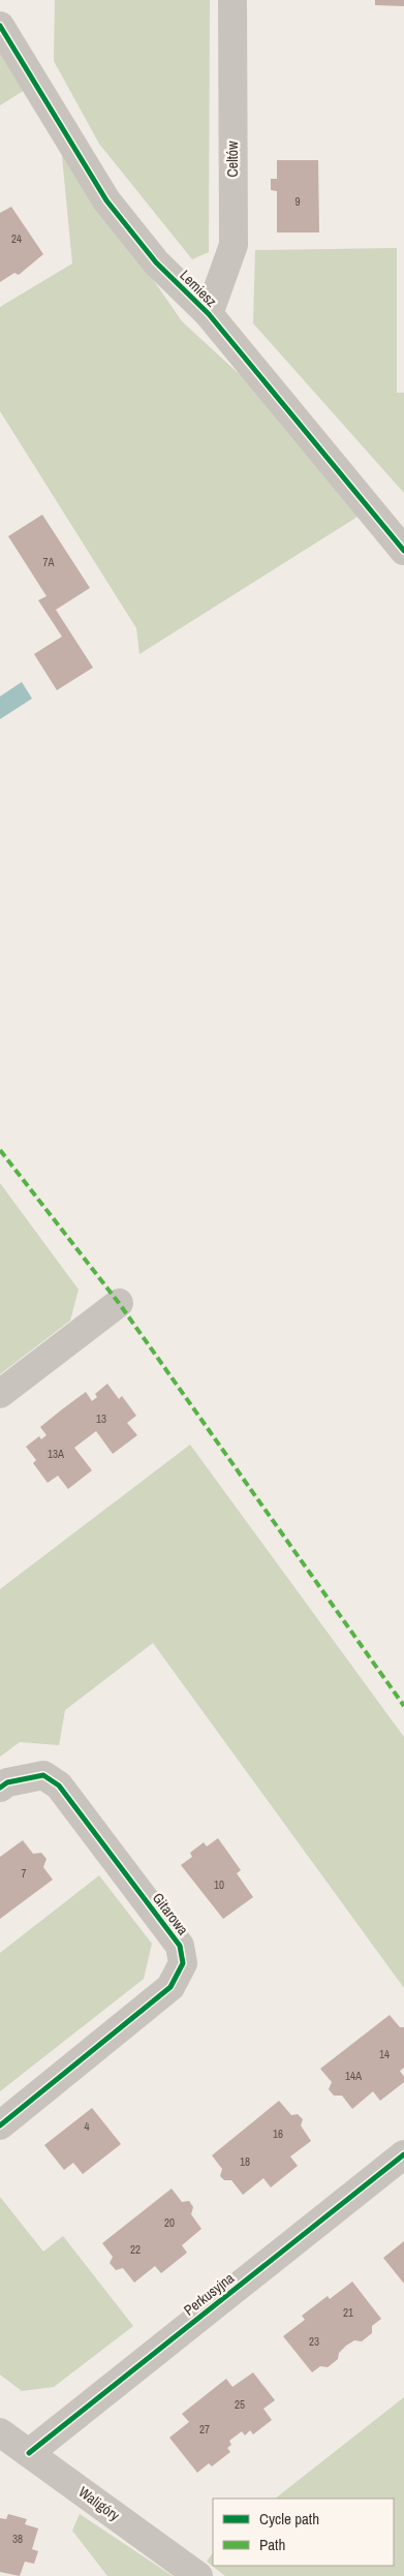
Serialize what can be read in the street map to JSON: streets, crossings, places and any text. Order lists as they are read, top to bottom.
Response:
{
  "streets": {
    "street": [
      "Celtów",
      "Lemiesz",
      "Gitarowa",
      "Perkusyjna",
      "Waligóry"
    ]
  },
  "crossings": [
    ["Celtów", "Lemiesz"],
    ["Perkusyjna", "Waligóry"]
  ],
  "house_numbers": [
    "9",
    "24",
    "7A",
    "13",
    "13A",
    "7",
    "10",
    "14",
    "14A",
    "4",
    "16",
    "18",
    "20",
    "22",
    "21",
    "23",
    "25",
    "27",
    "38"
  ],
  "legend": ["Cycle path", "Path"]
}
